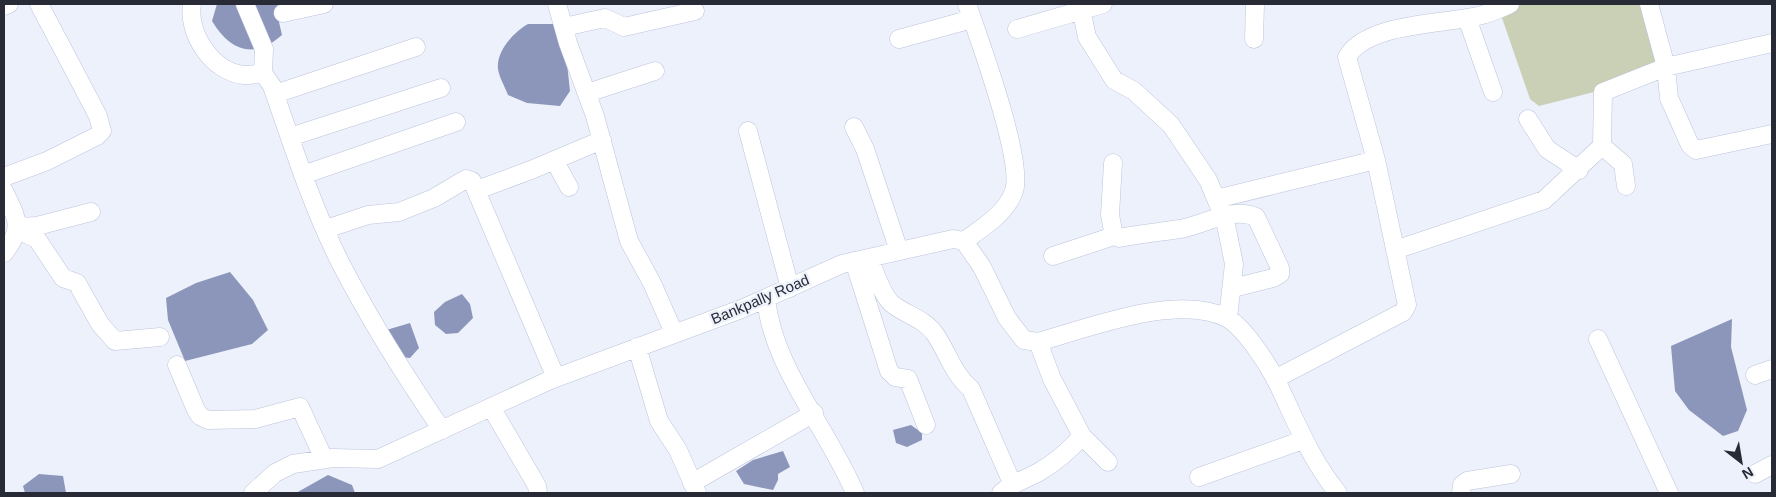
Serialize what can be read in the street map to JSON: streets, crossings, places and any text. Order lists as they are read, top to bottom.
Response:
{
  "streets": {
    "street": ["Bankpally Road"]
  },
  "north": "bottom right"
}
